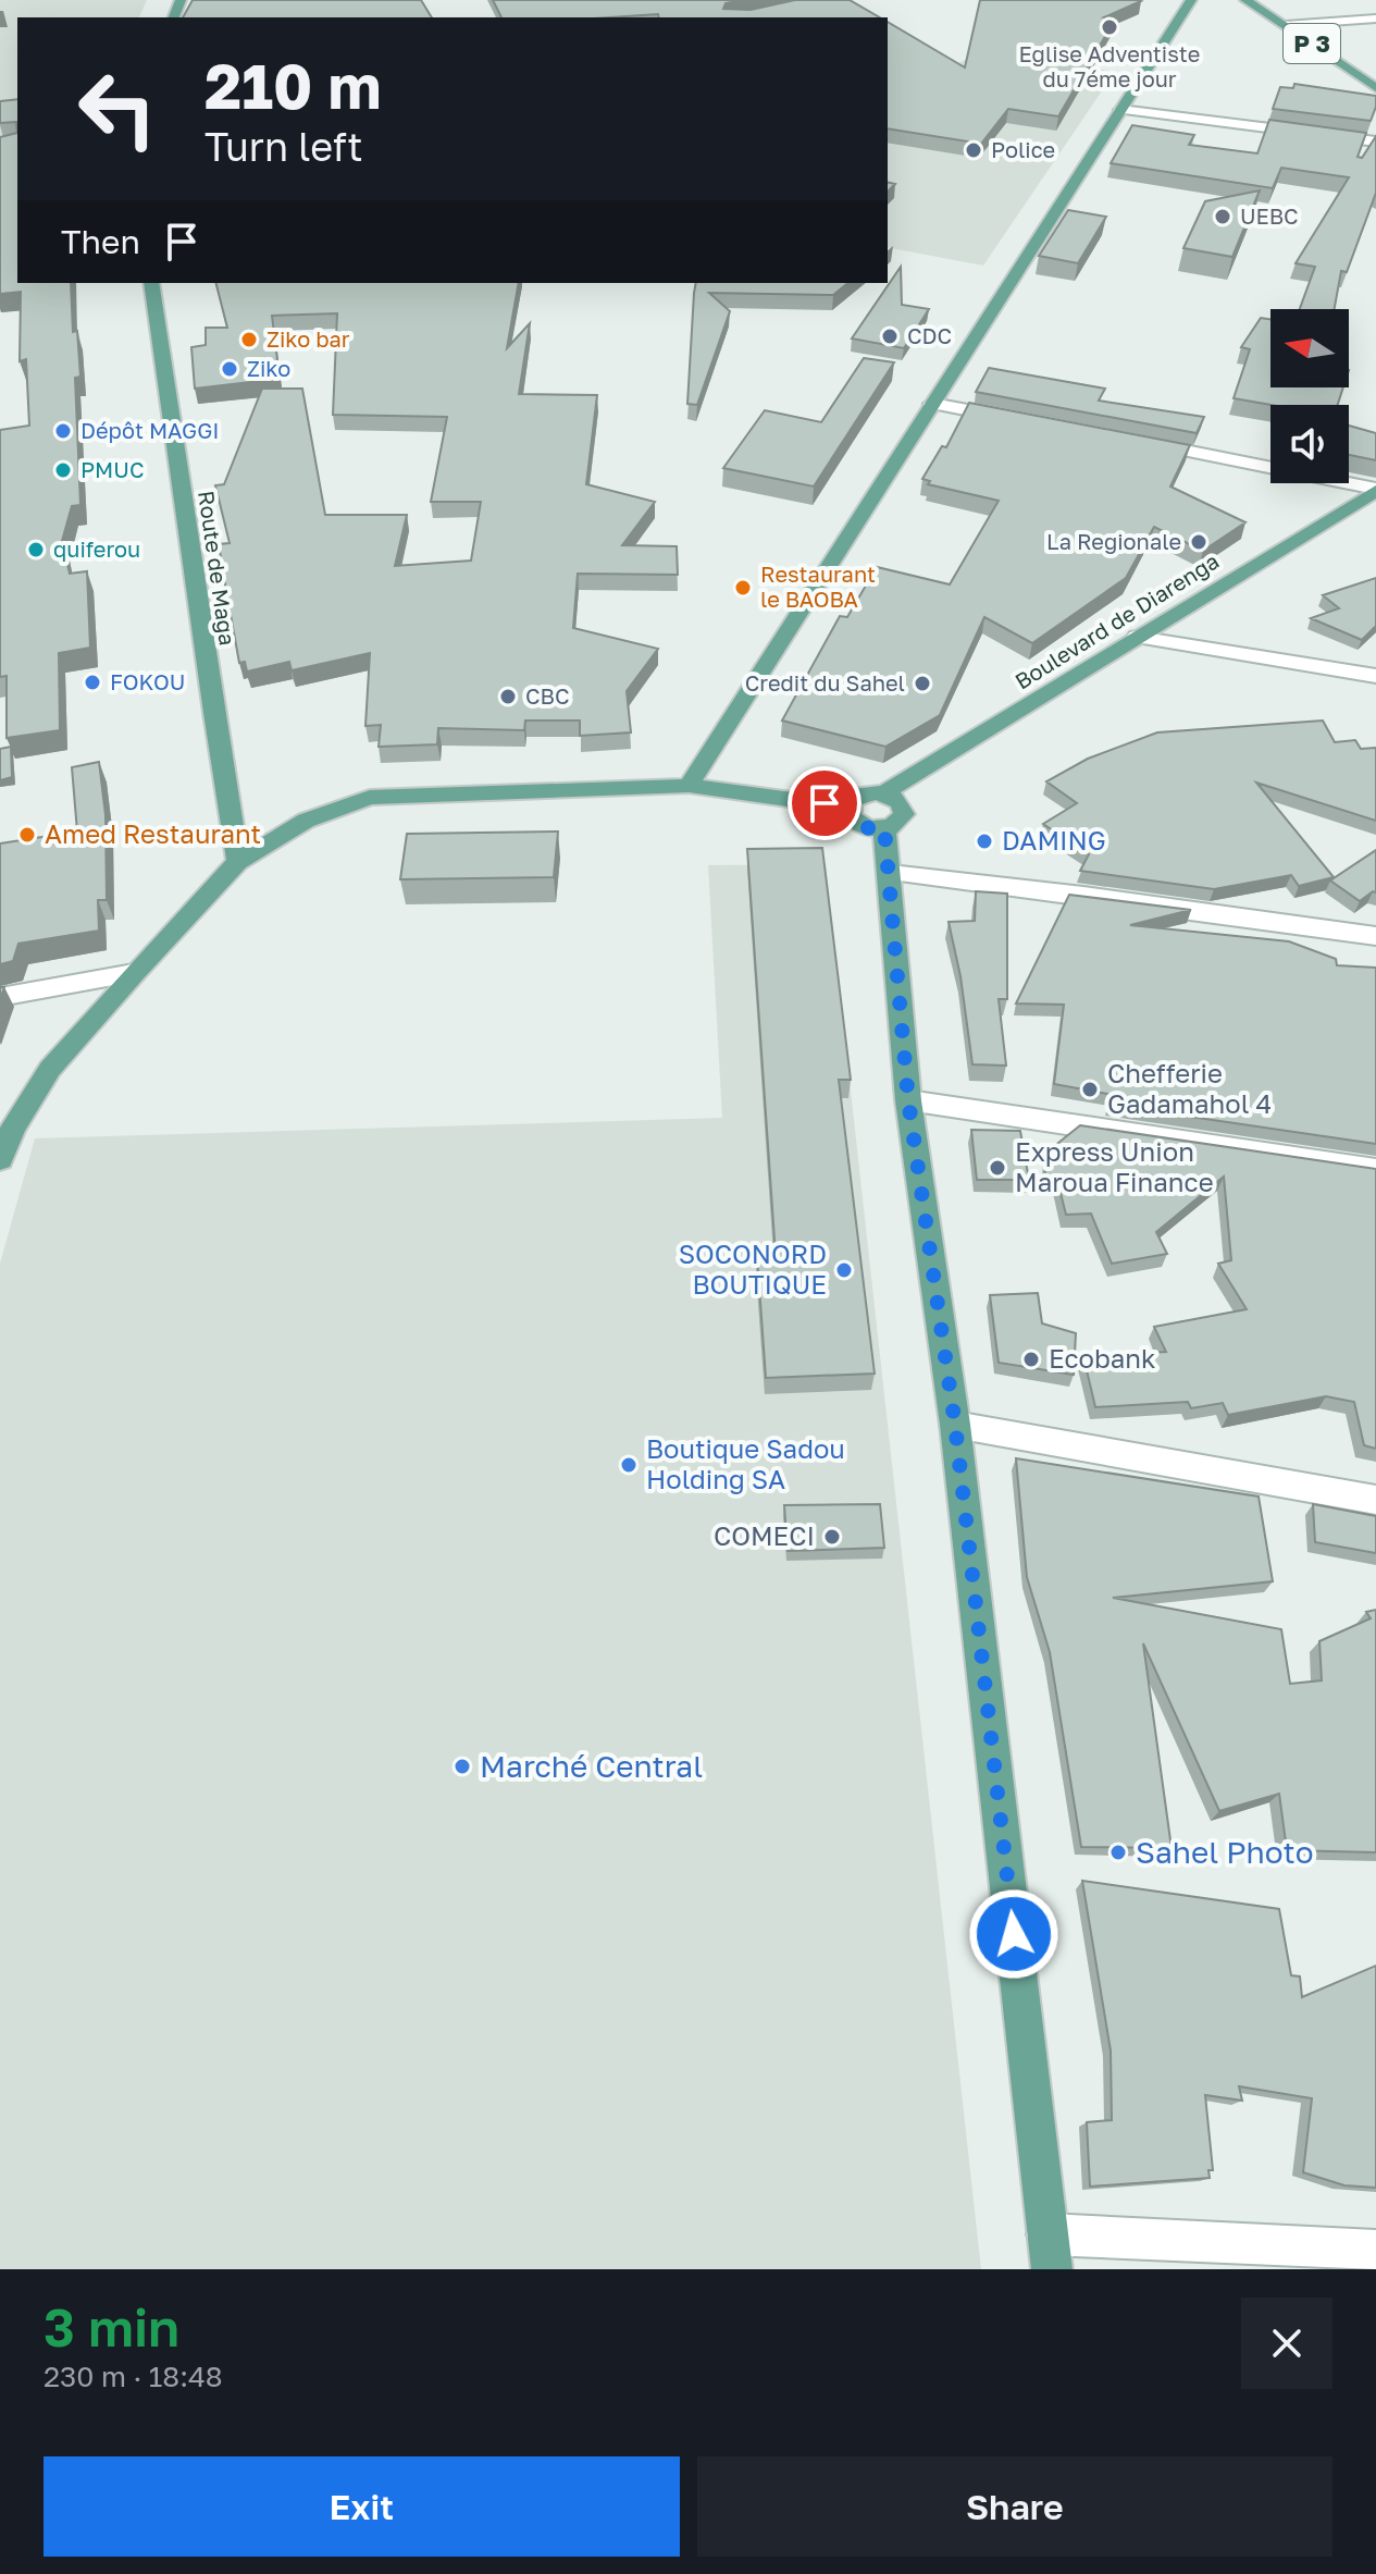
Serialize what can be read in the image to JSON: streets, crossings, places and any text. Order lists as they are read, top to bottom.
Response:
{
  "streets": {
    "main road": ["P 3", "Route de Maga", "Boulevard de Diarenga"]
  },
  "places": [
    "Eglise Adventiste du 7éme jour",
    "Police",
    "UEBC",
    "CDC",
    "Ziko bar",
    "Ziko",
    "Dépôt MAGGI",
    "PMUC",
    "La Regionale",
    "quiferou",
    "Restaurant le BAOBA",
    "FOKOU",
    "Credit du Sahel",
    "CBC",
    "Amed Restaurant",
    "DAMING",
    "Chefferie Gadamahol 4",
    "Express Union Maroua Finance",
    "SOCONORD BOUTIQUE",
    "Ecobank",
    "Boutique Sadou Holding SA",
    "COMECI",
    "Marché Central",
    "Sahel Photo"
  ],
  "north": "left",
  "page": {
    "turn": ["210 m", "Turn left"],
    "then": "Then",
    "heading": ["3 min", "230 m · 18:48"],
    "buttons": ["Exit", "Share"]
  }
}
